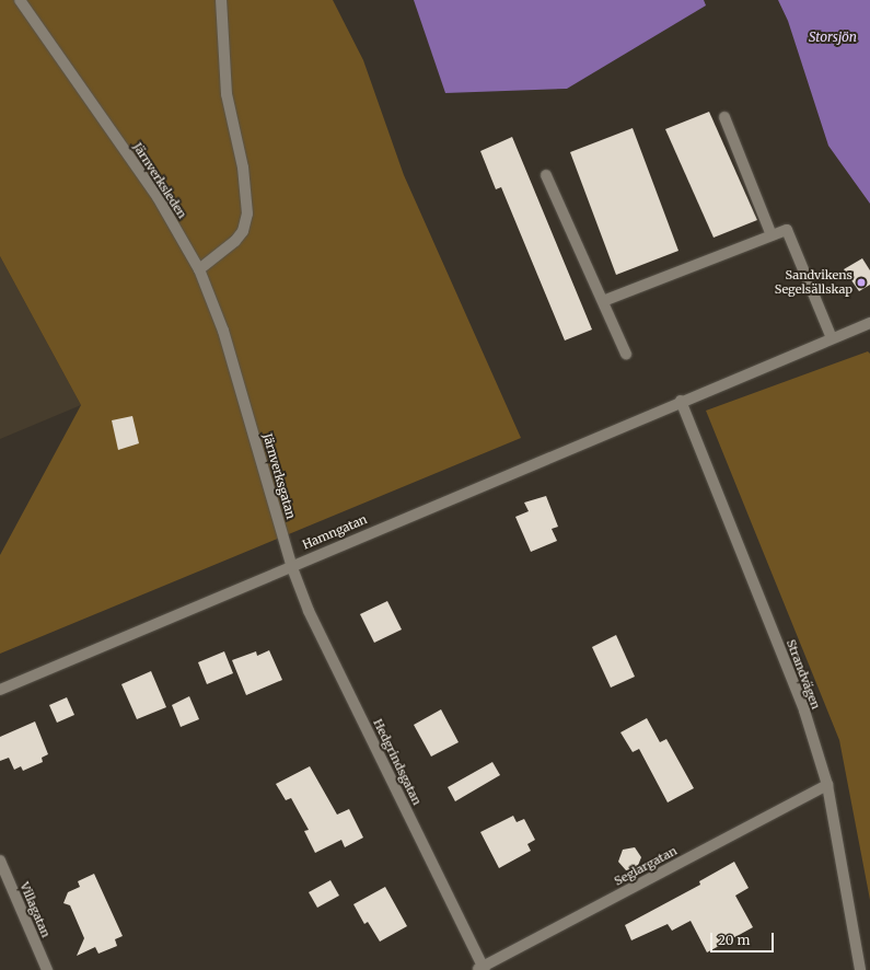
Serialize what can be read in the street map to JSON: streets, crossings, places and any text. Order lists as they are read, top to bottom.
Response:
{
  "streets": {
    "street": [
      "Järnverksleden",
      "Järnverksgatan",
      "Hamngatan",
      "Strandvägen",
      "Hedgrindsgatan",
      "Seglargatan",
      "Villagatan"
    ]
  },
  "crossings": [
    ["Järnverksleden", "Järnverksgatan"],
    ["Järnverksgatan", "Hamngatan"],
    ["Järnverksgatan", "Hedgrindsgatan"],
    ["Hamngatan", "Strandvägen"],
    ["Hamngatan", "Hedgrindsgatan"],
    ["Strandvägen", "Seglargatan"],
    ["Hedgrindsgatan", "Seglargatan"]
  ],
  "water": ["Storsjön"],
  "places": ["Sandvikens Segelsällskap"],
  "scale_bar": "20 m"
}
